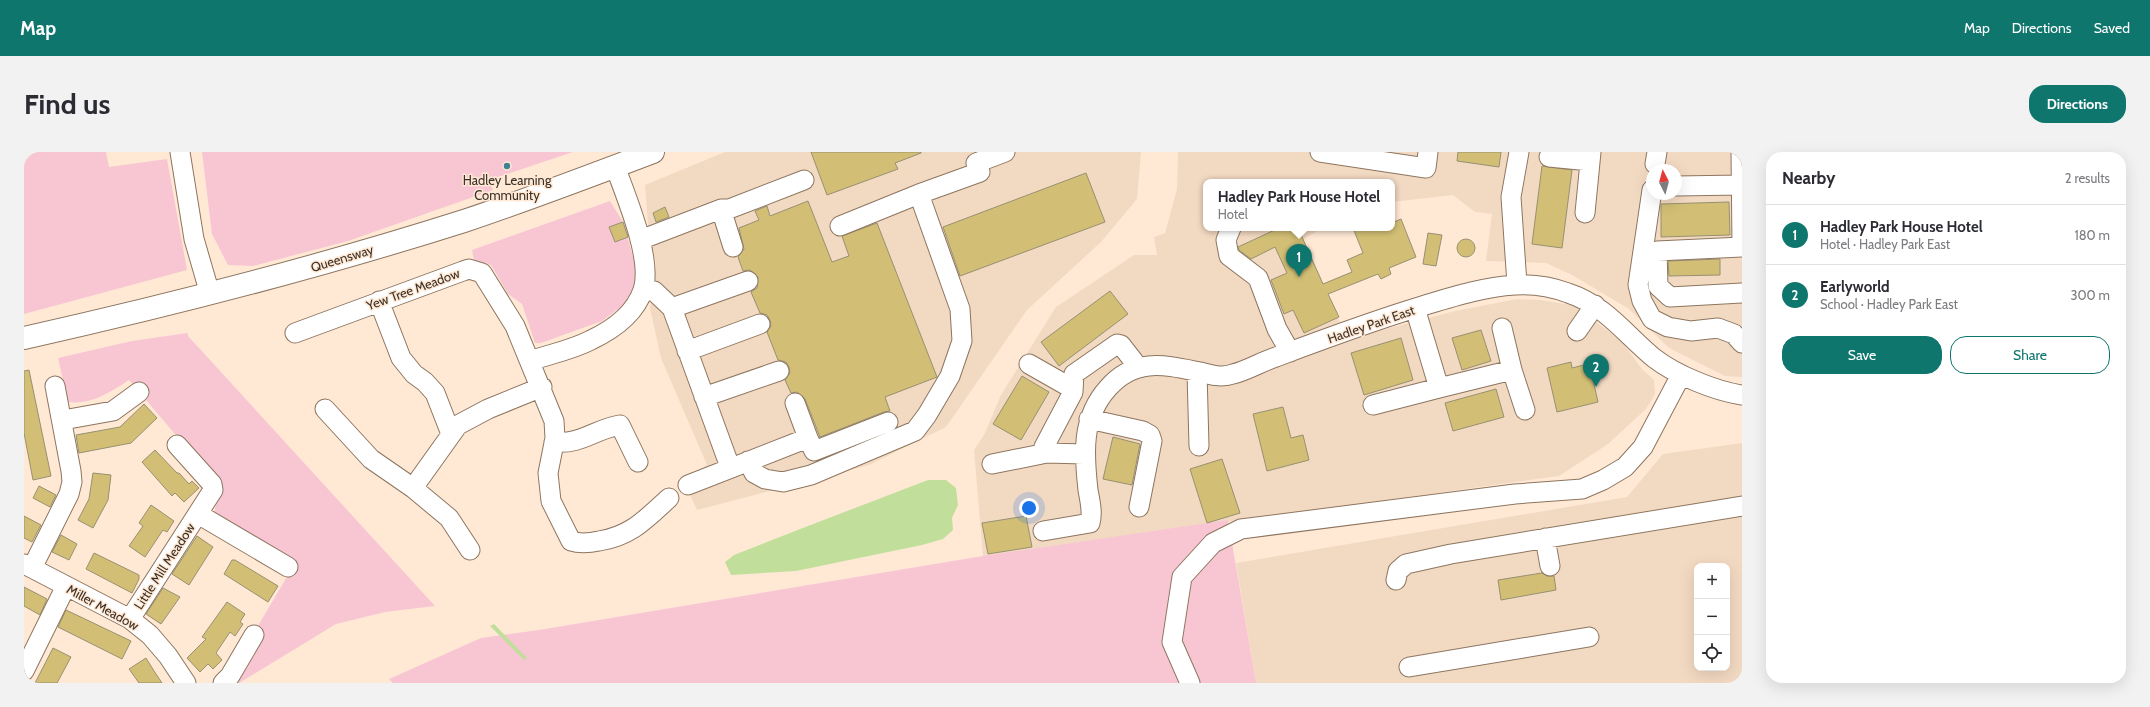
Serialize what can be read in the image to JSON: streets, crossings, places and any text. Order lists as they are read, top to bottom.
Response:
{
  "streets": {
    "main road": ["Queensway"],
    "street": [
      "Yew Tree Meadow",
      "Hadley Park East",
      "Little Mill Meadow",
      "Miller Meadow"
    ]
  },
  "crossings": [
    ["Little Mill Meadow", "Miller Meadow"]
  ],
  "places": ["Hadley Learning Community"],
  "north": "top",
  "page": {
    "header": "Map",
    "nav": ["Map", "Directions", "Saved"],
    "buttons": [
      "Directions",
      ["Save", "Share"]
    ],
    "title": "Find us",
    "heading": ["Nearby", "2 results"],
    "popup": ["Hadley Park House Hotel", "Hotel"],
    "list": [
      {
        "mark": "1",
        "name": "Hadley Park House Hotel",
        "note": "Hotel · Hadley Park East",
        "value": "180 m"
      },
      {
        "mark": "2",
        "name": "Earlyworld",
        "note": "School · Hadley Park East",
        "value": "300 m"
      }
    ],
    "pins": ["1", "2"],
    "map_buttons": ["+", "−"]
  }
}
